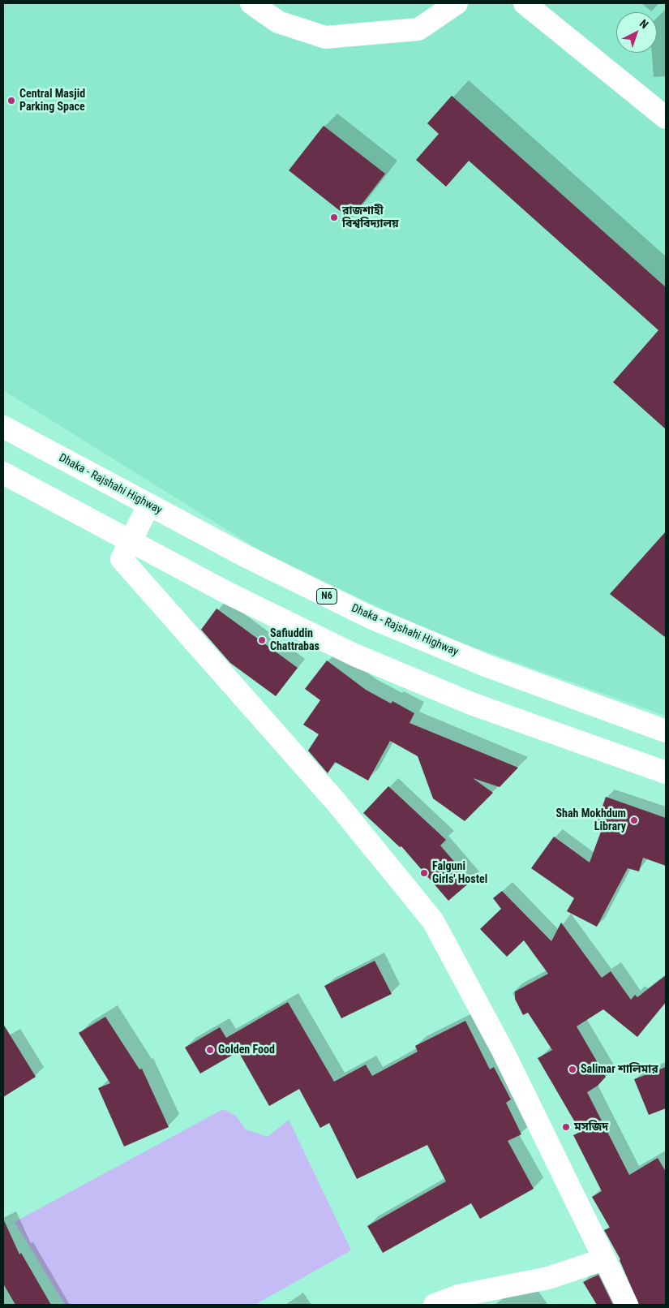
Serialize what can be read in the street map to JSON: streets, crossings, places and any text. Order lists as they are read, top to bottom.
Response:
{
  "streets": {
    "main road": ["Dhaka - Rajshahi Highway", "N6"]
  },
  "places": [
    "Central Masjid Parking Space",
    "রাজশাহী বিশ্ববিদ্যালয়",
    "Safiuddin Chattrabas",
    "Shah Mokhdum Library",
    "Falguni Girls' Hostel",
    "Golden Food",
    "Salimar শালিমার",
    "মসজিদ"
  ],
  "north": "top right"
}
